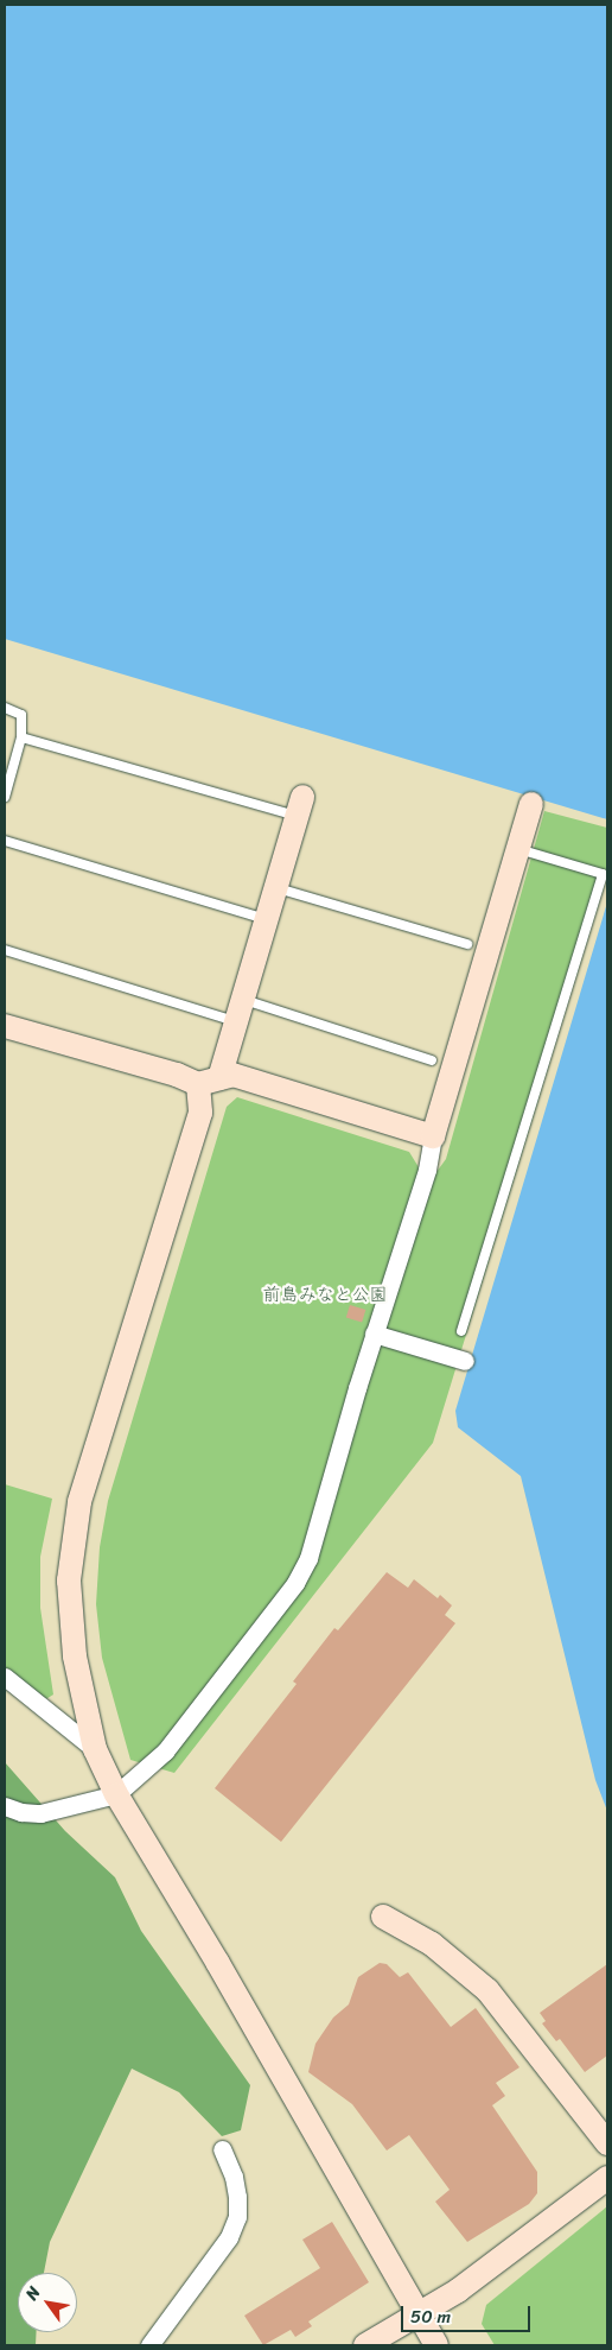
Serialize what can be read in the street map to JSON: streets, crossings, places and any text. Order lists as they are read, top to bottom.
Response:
{
  "parks": ["前島みなと公園"],
  "scale_bar": "50 m",
  "north": "top left"
}
